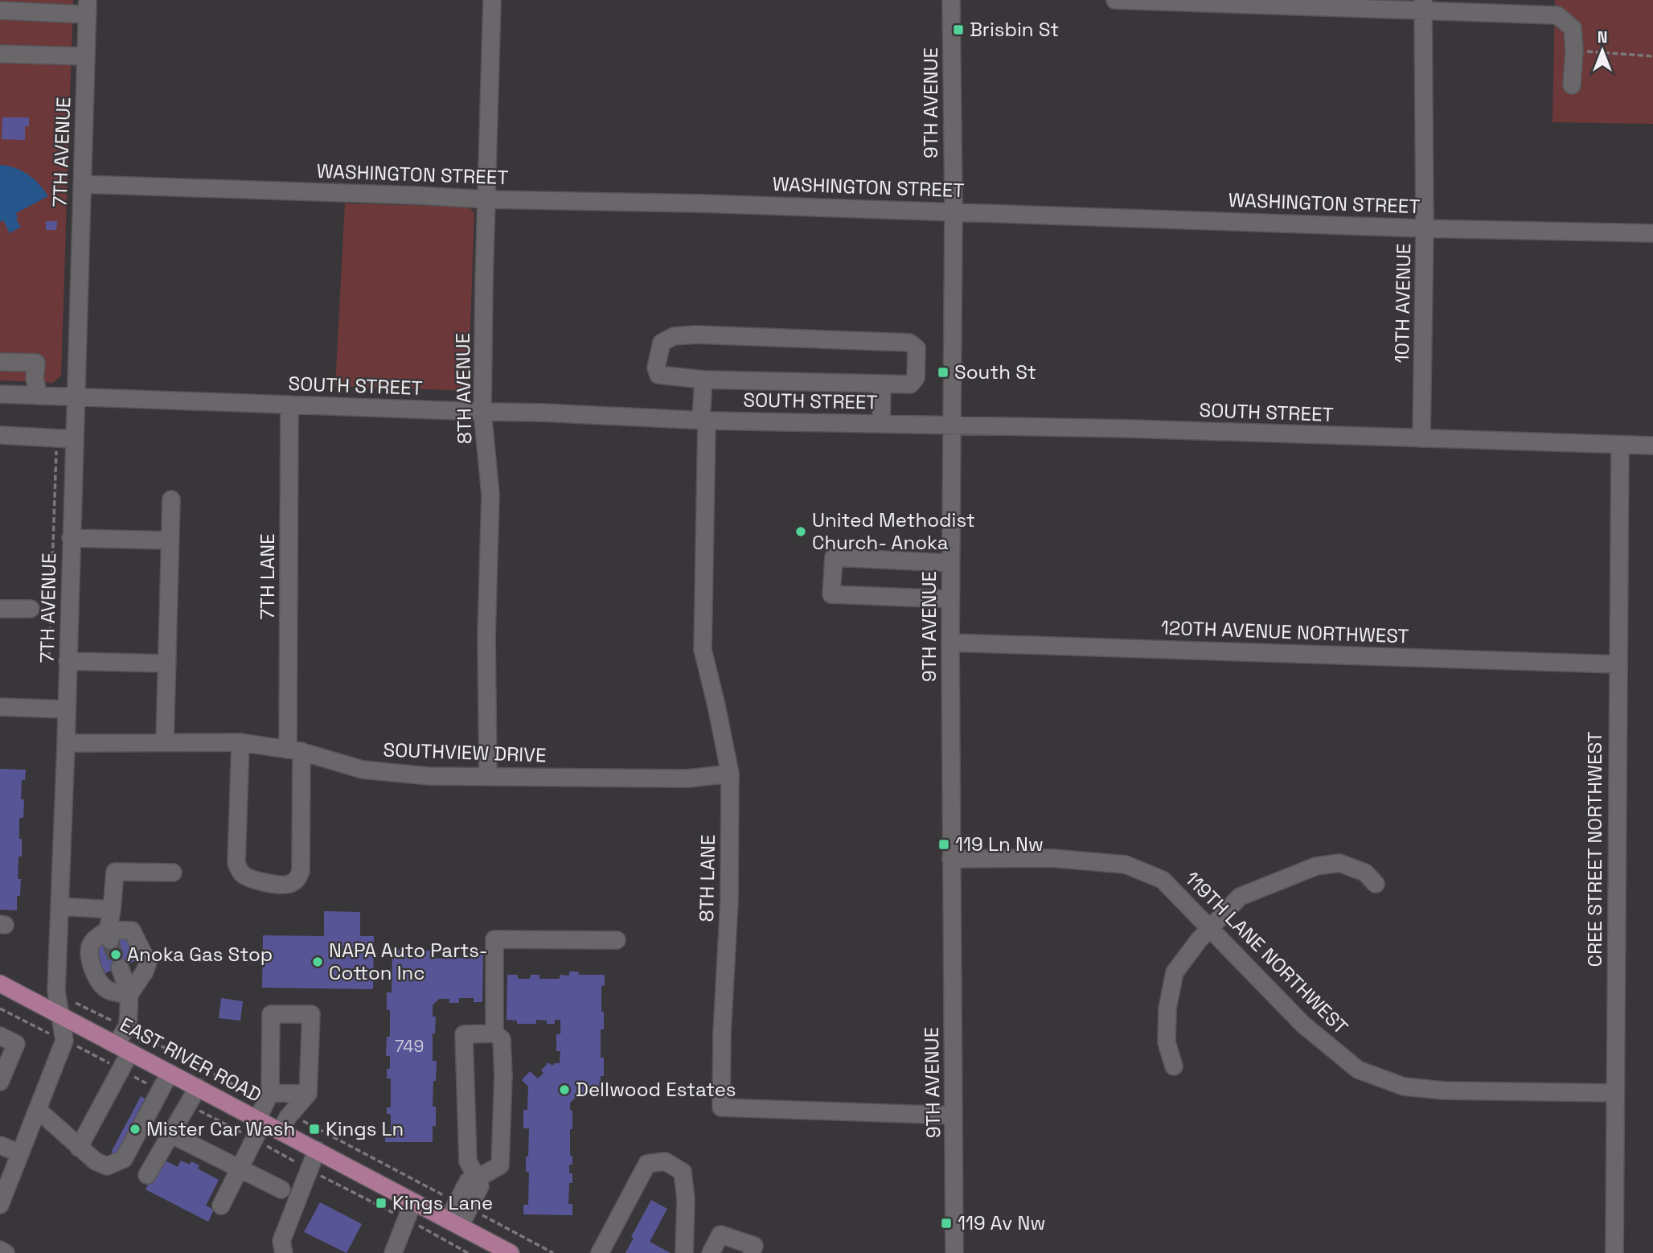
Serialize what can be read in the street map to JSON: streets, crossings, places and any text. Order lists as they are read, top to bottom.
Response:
{
  "streets": {
    "main road": ["EAST RIVER ROAD"],
    "street": [
      "9TH AVENUE",
      "7TH AVENUE",
      "WASHINGTON STREET",
      "10TH AVENUE",
      "SOUTH STREET",
      "8TH AVENUE",
      "7TH LANE",
      "120TH AVENUE NORTHWEST",
      "SOUTHVIEW DRIVE",
      "CREE STREET NORTHWEST",
      "8TH LANE",
      "119TH LANE NORTHWEST"
    ]
  },
  "crossings": [
    ["9TH AVENUE", "WASHINGTON STREET"],
    ["9TH AVENUE", "SOUTH STREET"],
    ["9TH AVENUE", "120TH AVENUE NORTHWEST"],
    ["9TH AVENUE", "8TH LANE"],
    ["9TH AVENUE", "119TH LANE NORTHWEST"],
    ["7TH AVENUE", "WASHINGTON STREET"],
    ["7TH AVENUE", "SOUTH STREET"],
    ["7TH AVENUE", "SOUTHVIEW DRIVE"],
    ["7TH AVENUE", "EAST RIVER ROAD"],
    ["WASHINGTON STREET", "10TH AVENUE"],
    ["WASHINGTON STREET", "8TH AVENUE"],
    ["10TH AVENUE", "SOUTH STREET"],
    ["SOUTH STREET", "8TH AVENUE"],
    ["SOUTH STREET", "7TH LANE"],
    ["SOUTH STREET", "CREE STREET NORTHWEST"],
    ["SOUTH STREET", "8TH LANE"],
    ["8TH AVENUE", "SOUTHVIEW DRIVE"],
    ["7TH LANE", "SOUTHVIEW DRIVE"],
    ["120TH AVENUE NORTHWEST", "CREE STREET NORTHWEST"],
    ["SOUTHVIEW DRIVE", "8TH LANE"],
    ["CREE STREET NORTHWEST", "119TH LANE NORTHWEST"]
  ],
  "places": {
    "transit": [
      "Brisbin St",
      "South St",
      "119 Ln Nw",
      "Kings Ln",
      "Kings Lane",
      "119 Av Nw"
    ],
    "other": [
      "United Methodist Church- Anoka",
      "Anoka Gas Stop",
      "NAPA Auto Parts- Cotton Inc",
      "Dellwood Estates",
      "Mister Car Wash"
    ]
  },
  "house_numbers": ["749"],
  "north": "top"
}
